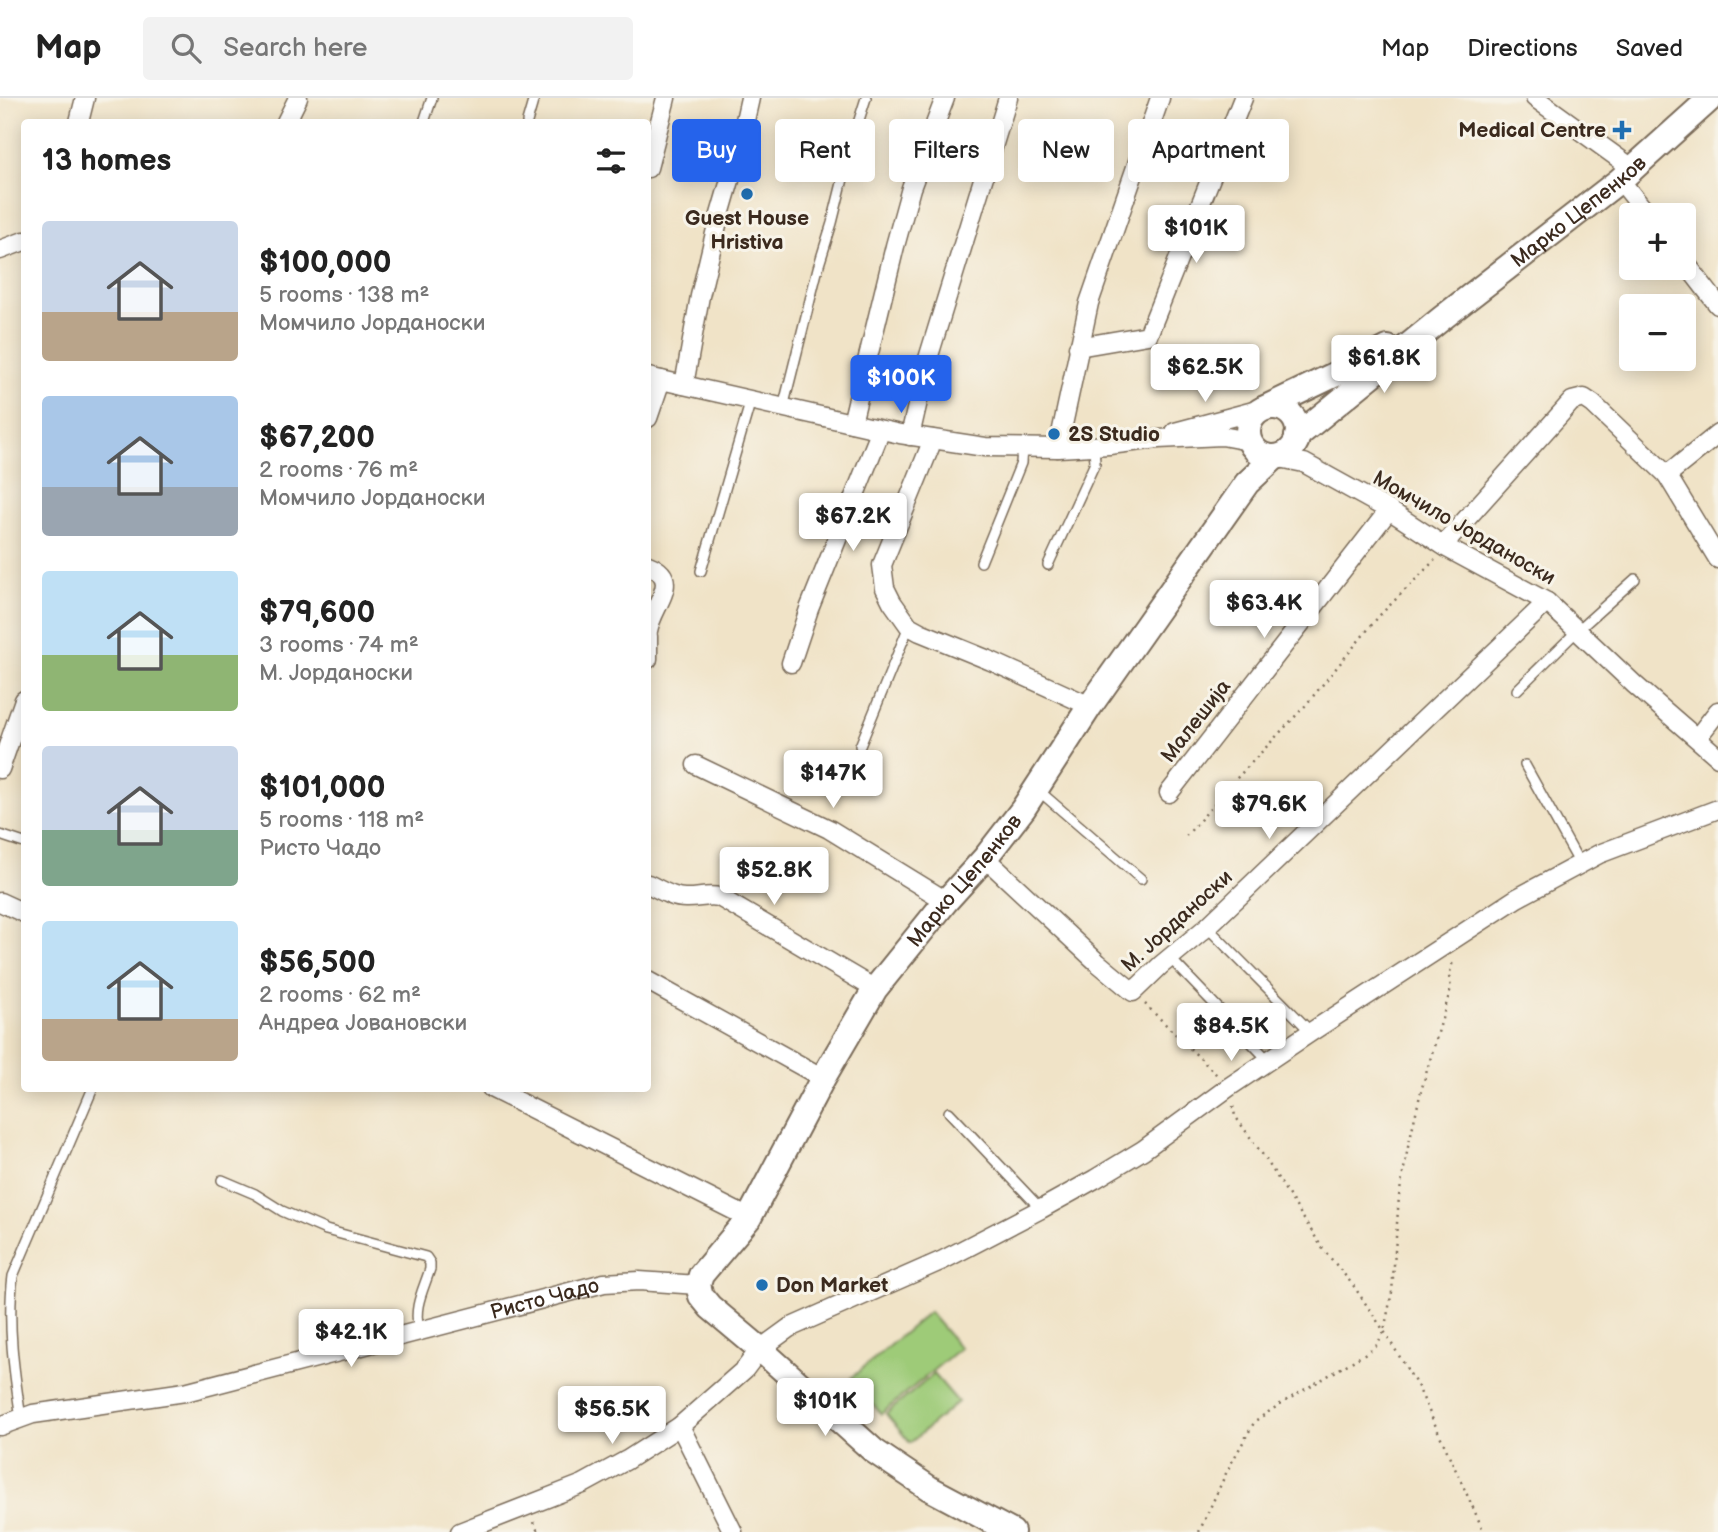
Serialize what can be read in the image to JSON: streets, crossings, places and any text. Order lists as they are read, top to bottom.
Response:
{
  "streets": {
    "street": [
      "Марко Цепенков",
      "Момчило Јорданоски",
      "Малешија",
      "М. Јорданоски",
      "Ристо Чадо"
    ]
  },
  "crossings": [
    ["Марко Цепенков", "Момчило Јорданоски"],
    ["Марко Цепенков", "М. Јорданоски"],
    ["Марко Цепенков", "Ристо Чадо"],
    ["Момчило Јорданоски", "Малешија"],
    ["Момчило Јорданоски", "М. Јорданоски"]
  ],
  "places": {
    "health": ["Medical Centre"],
    "other": ["Guest House Hristiva", "2S Studio", "Don Market"]
  },
  "page": {
    "header": "Map",
    "search": "Search here",
    "nav": ["Map", "Directions", "Saved"],
    "chip": [
      "Buy",
      "Rent",
      "Filters",
      "New",
      "Apartment"
    ],
    "heading": "13 homes",
    "map_buttons": ["+", "−"],
    "list": [
      {
        "name": "$100,000",
        "note": "5 rooms · 138 m² · Момчило Јорданоски"
      },
      {
        "name": "$67,200",
        "note": "2 rooms · 76 m² · Момчило Јорданоски"
      },
      {
        "name": "$79,600",
        "note": "3 rooms · 74 m² · М. Јорданоски"
      },
      {
        "name": "$101,000",
        "note": "5 rooms · 118 m² · Ристо Чадо"
      },
      {
        "name": "$56,500",
        "note": "2 rooms · 62 m² · Андреа Јовановски"
      }
    ],
    "price": [
      "$101K",
      "$61.8K",
      "$62.5K",
      "$100K",
      "$67.2K",
      "$63.4K",
      "$147K",
      "$79.6K",
      "$52.8K",
      "$84.5K",
      "$42.1K",
      "$101K",
      "$56.5K"
    ]
  }
}
